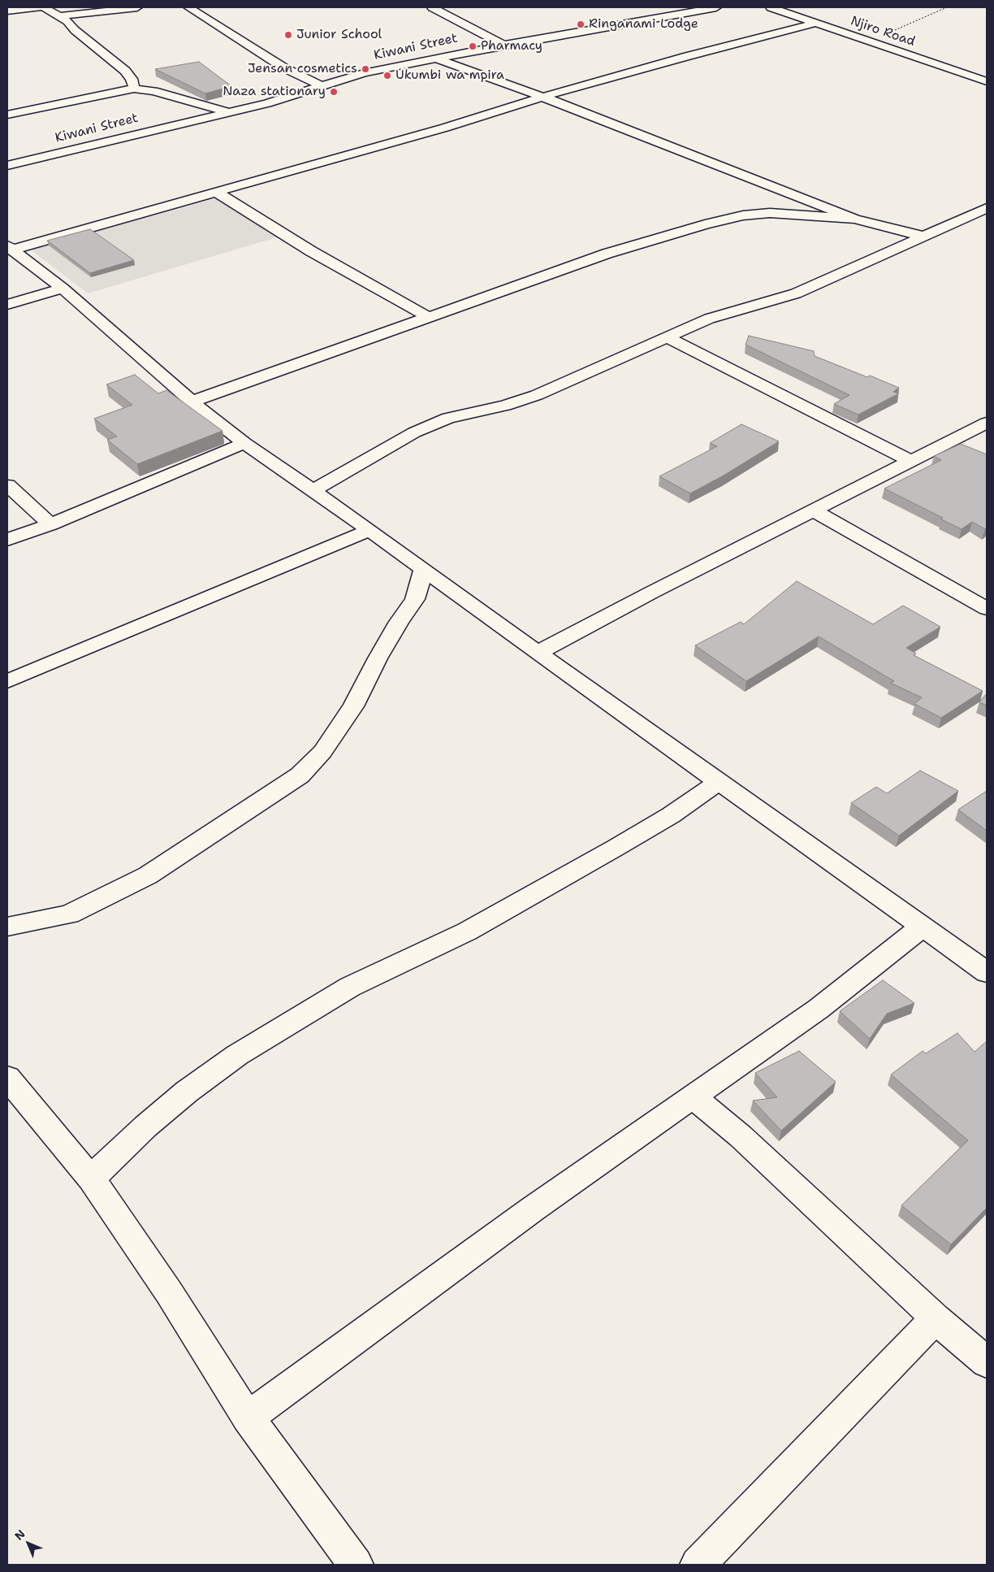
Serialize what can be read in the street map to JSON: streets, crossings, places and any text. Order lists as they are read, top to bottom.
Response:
{
  "streets": {
    "street": ["Njiro Road", "Kiwani Street"]
  },
  "places": [
    "Ringanami Lodge",
    "Junior School",
    "Pharmacy",
    "Jensan cosmetics",
    "Ukumbi wa mpira",
    "Naza stationary"
  ],
  "north": "top left"
}
